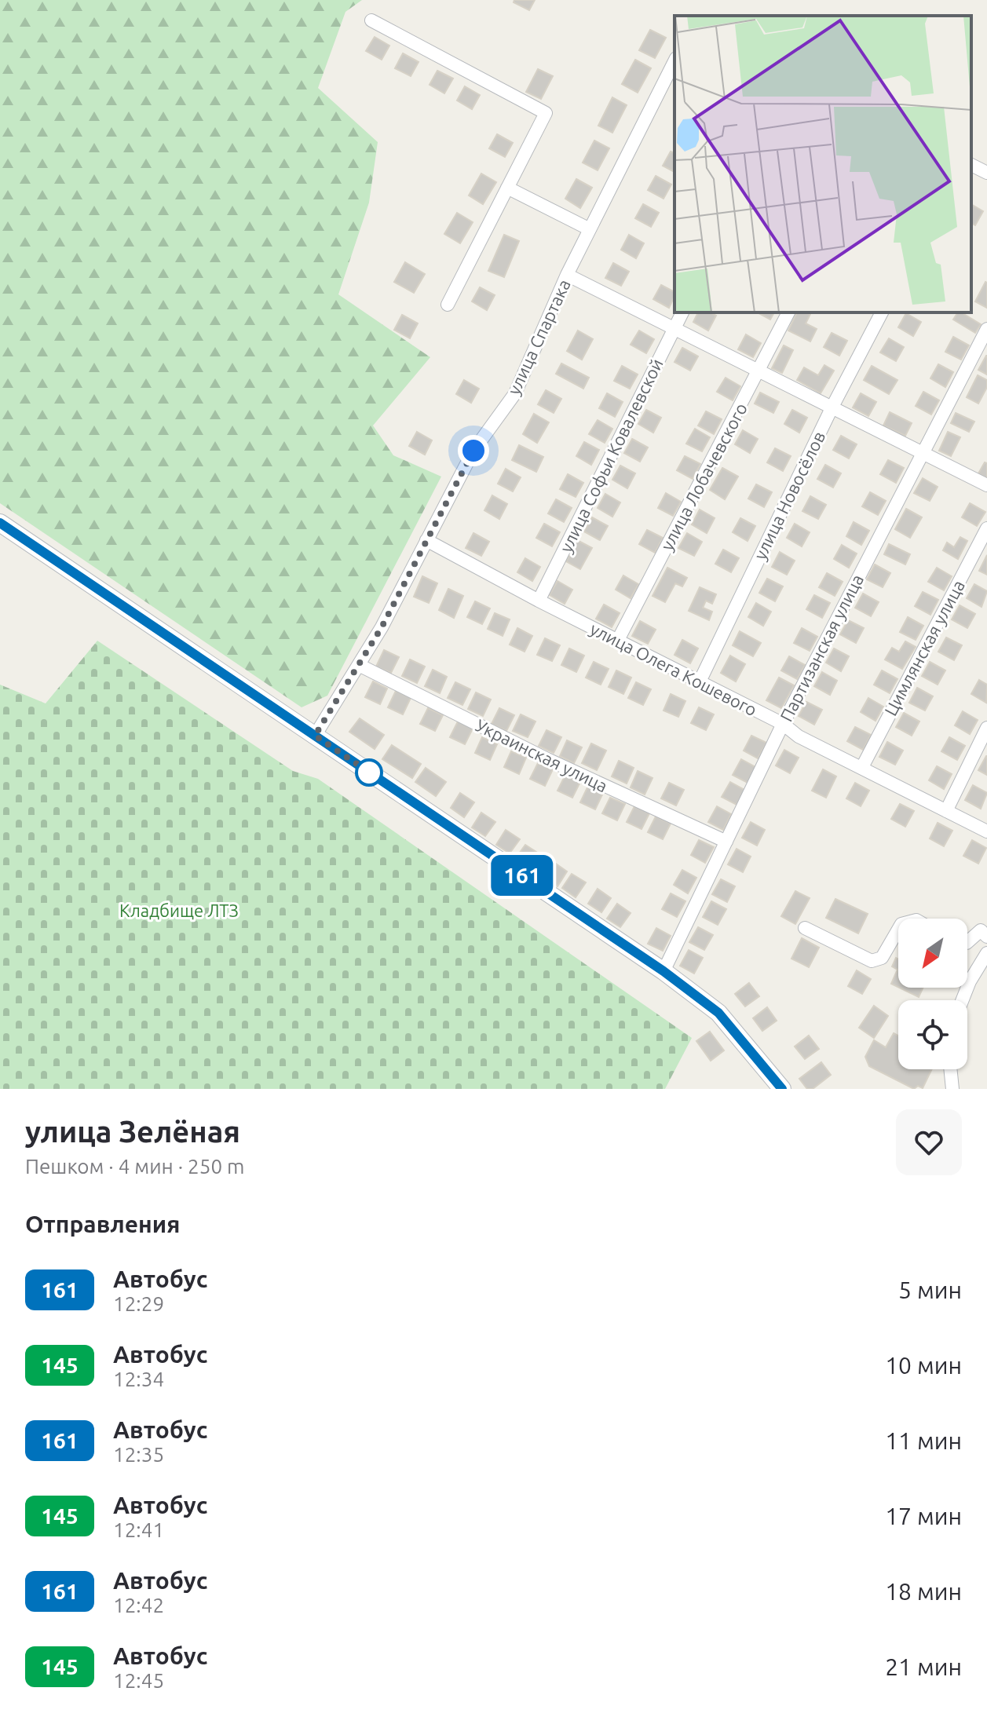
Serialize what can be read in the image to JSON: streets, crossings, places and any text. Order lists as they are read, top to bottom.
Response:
{
  "streets": {
    "street": [
      "улица Спартака",
      "улица Софьи Ковалевской",
      "улица Лобачевского",
      "улица Новосёлов",
      "Партизанская улица",
      "Цимлянская улица",
      "улица Олега Кошевого",
      "Украинская улица"
    ]
  },
  "crossings": [
    ["улица Спартака", "улица Олега Кошевого"],
    ["улица Спартака", "Украинская улица"],
    ["улица Софьи Ковалевской", "улица Олега Кошевого"],
    ["улица Лобачевского", "улица Олега Кошевого"],
    ["улица Новосёлов", "улица Олега Кошевого"],
    ["Партизанская улица", "улица Олега Кошевого"],
    ["Партизанская улица", "Украинская улица"],
    ["Цимлянская улица", "улица Олега Кошевого"]
  ],
  "parks": ["Кладбище ЛТЗ"],
  "lines": ["bus line 161"],
  "north": "bottom left",
  "page": {
    "on_map": "161",
    "heading": [
      ["улица Зелёная", "Пешком · 4 мин · 250 m"],
      "Отправления"
    ],
    "list": [
      {
        "mark": "161",
        "name": "Автобус",
        "note": "12:29",
        "value": "5 мин"
      },
      {
        "mark": "145",
        "name": "Автобус",
        "note": "12:34",
        "value": "10 мин"
      },
      {
        "mark": "161",
        "name": "Автобус",
        "note": "12:35",
        "value": "11 мин"
      },
      {
        "mark": "145",
        "name": "Автобус",
        "note": "12:41",
        "value": "17 мин"
      },
      {
        "mark": "161",
        "name": "Автобус",
        "note": "12:42",
        "value": "18 мин"
      },
      {
        "mark": "145",
        "name": "Автобус",
        "note": "12:45",
        "value": "21 мин"
      }
    ]
  }
}
